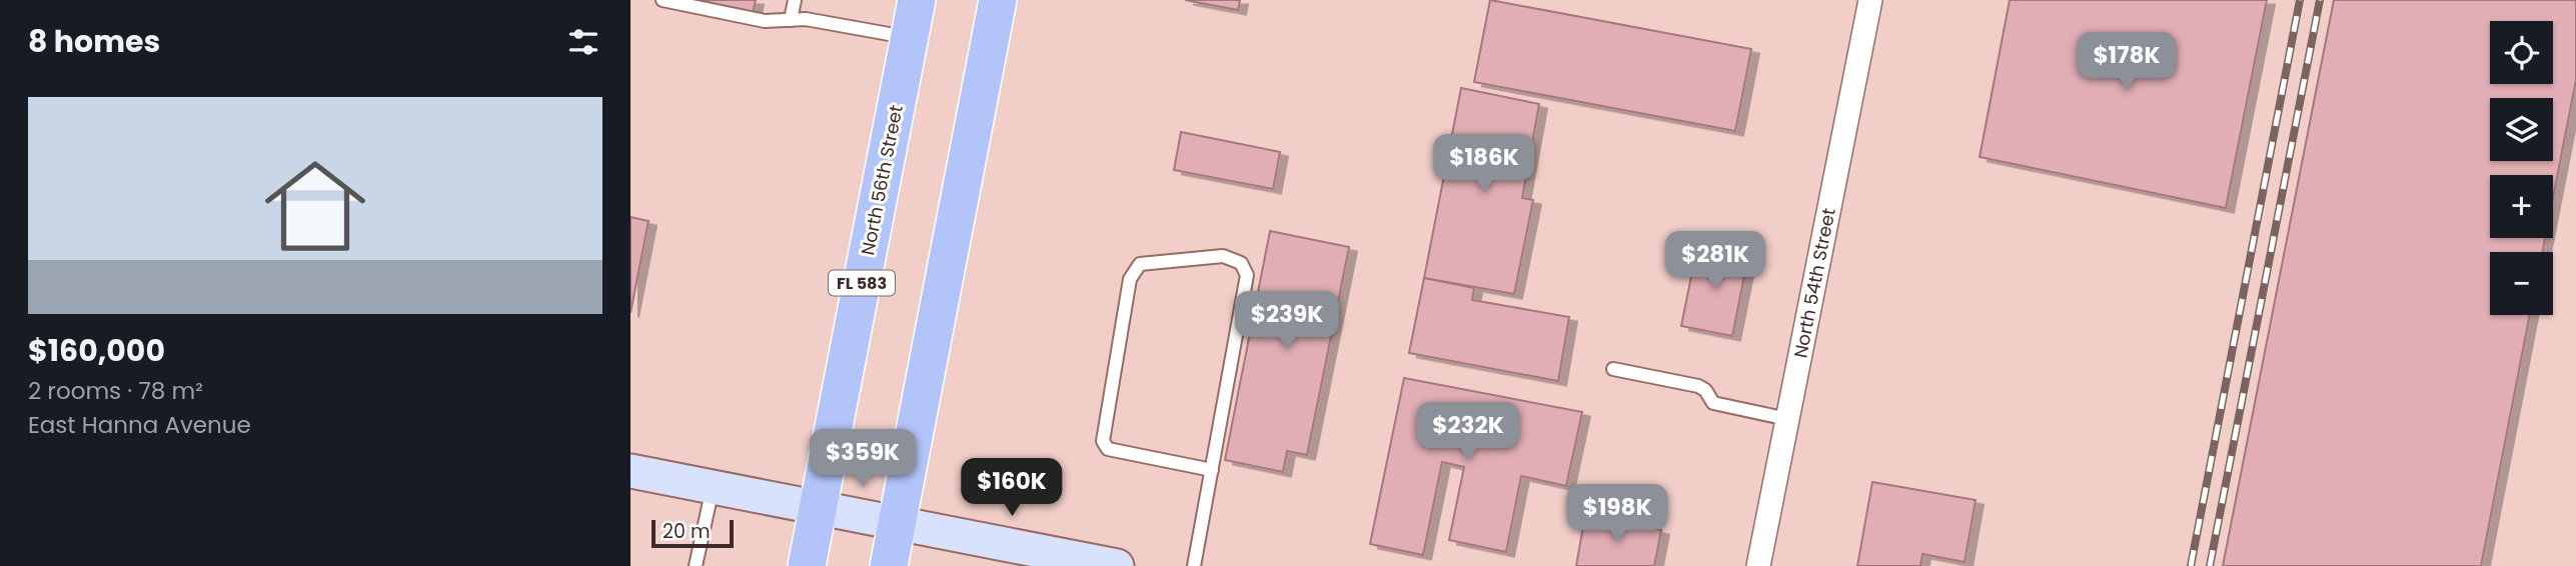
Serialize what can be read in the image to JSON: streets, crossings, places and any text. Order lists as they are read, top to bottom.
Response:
{
  "streets": {
    "main road": ["North 56th Street", "FL 583"],
    "street": ["North 54th Street"]
  },
  "scale_bar": "20 m",
  "page": {
    "heading": "8 homes",
    "map_buttons": ["+", "−"],
    "price": [
      "$178K",
      "$186K",
      "$281K",
      "$239K",
      "$232K",
      "$359K",
      "$160K",
      "$198K"
    ],
    "list": [
      {
        "name": "$160,000",
        "note": "2 rooms · 78 m² · East Hanna Avenue"
      }
    ],
    "scale": "20 m"
  }
}
